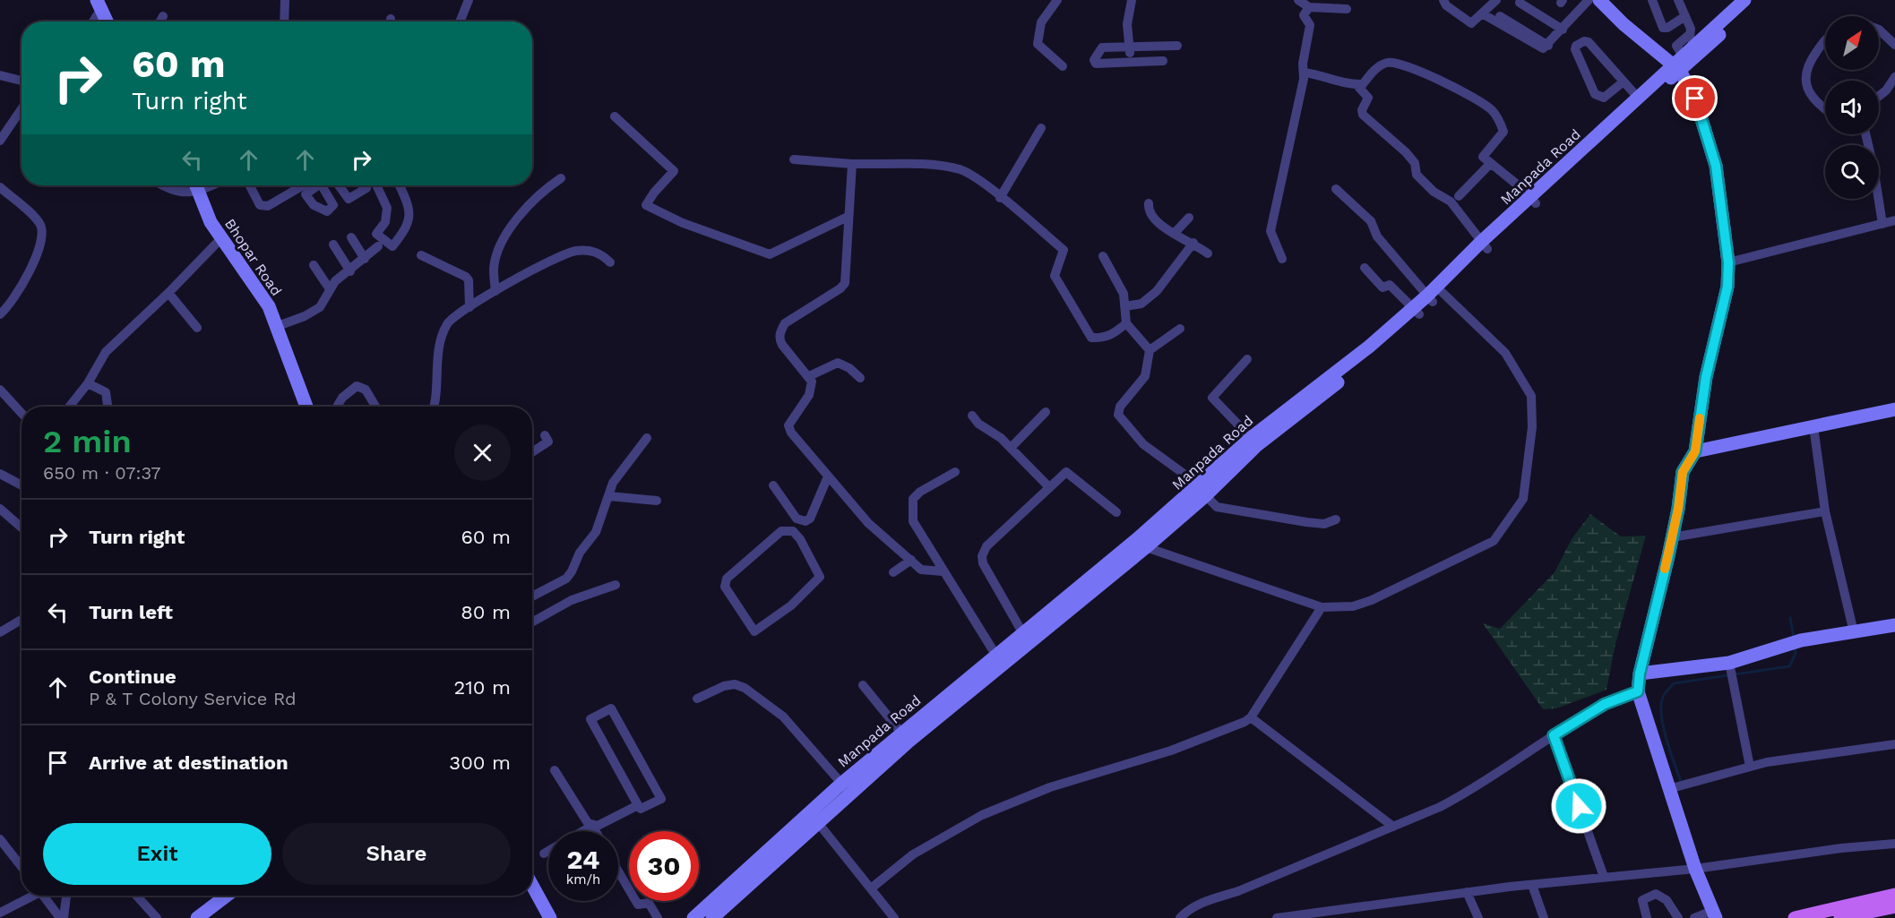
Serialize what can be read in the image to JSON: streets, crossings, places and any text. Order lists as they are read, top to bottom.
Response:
{
  "streets": {
    "street": ["Manpada Road", "Bhopar Road"]
  },
  "north": "top right",
  "page": {
    "turn": ["60 m", "Turn right"],
    "heading": ["2 min", "650 m · 07:37"],
    "list": [
      {
        "name": "Turn right",
        "value": "60 m"
      },
      {
        "name": "Turn left",
        "value": "80 m"
      },
      {
        "name": "Continue",
        "note": "P & T Colony Service Rd",
        "value": "210 m"
      },
      {
        "name": "Arrive at destination",
        "value": "300 m"
      }
    ],
    "buttons": ["Exit", "Share"],
    "speed": "24 km/h",
    "limit": "30"
  }
}
